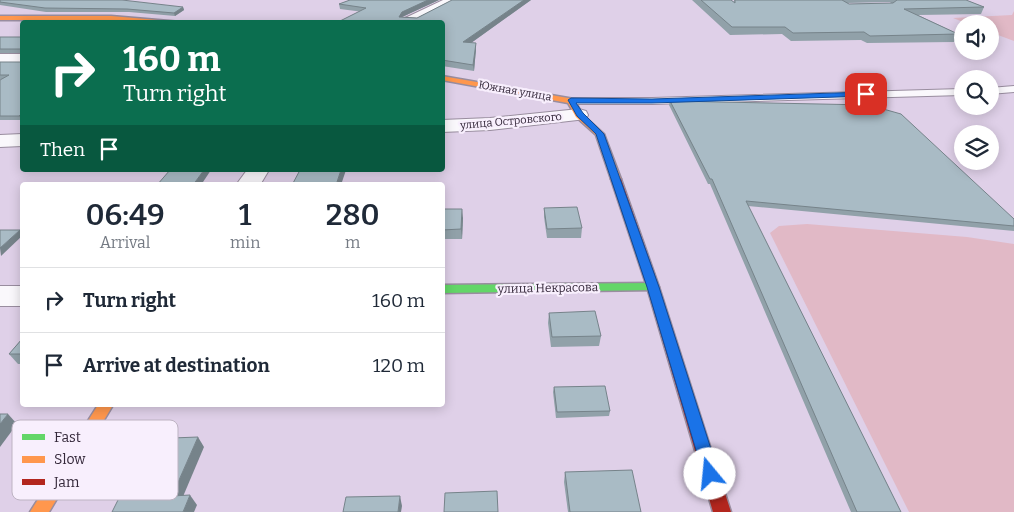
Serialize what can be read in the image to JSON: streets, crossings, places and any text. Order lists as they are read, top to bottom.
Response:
{
  "streets": {
    "street": ["Южная улица", "улица Островского", "улица Некрасова"]
  },
  "crossings": [
    ["Южная улица", "улица Островского"]
  ],
  "legend": ["Fast", "Slow", "Jam"],
  "page": {
    "turn": ["160 m", "Turn right"],
    "then": "Then",
    "eta": [
      "06:49",
      "Arrival",
      "1",
      "min",
      "280",
      "m"
    ],
    "list": [
      {
        "name": "Turn right",
        "value": "160 m"
      },
      {
        "name": "Arrive at destination",
        "value": "120 m"
      }
    ]
  }
}
